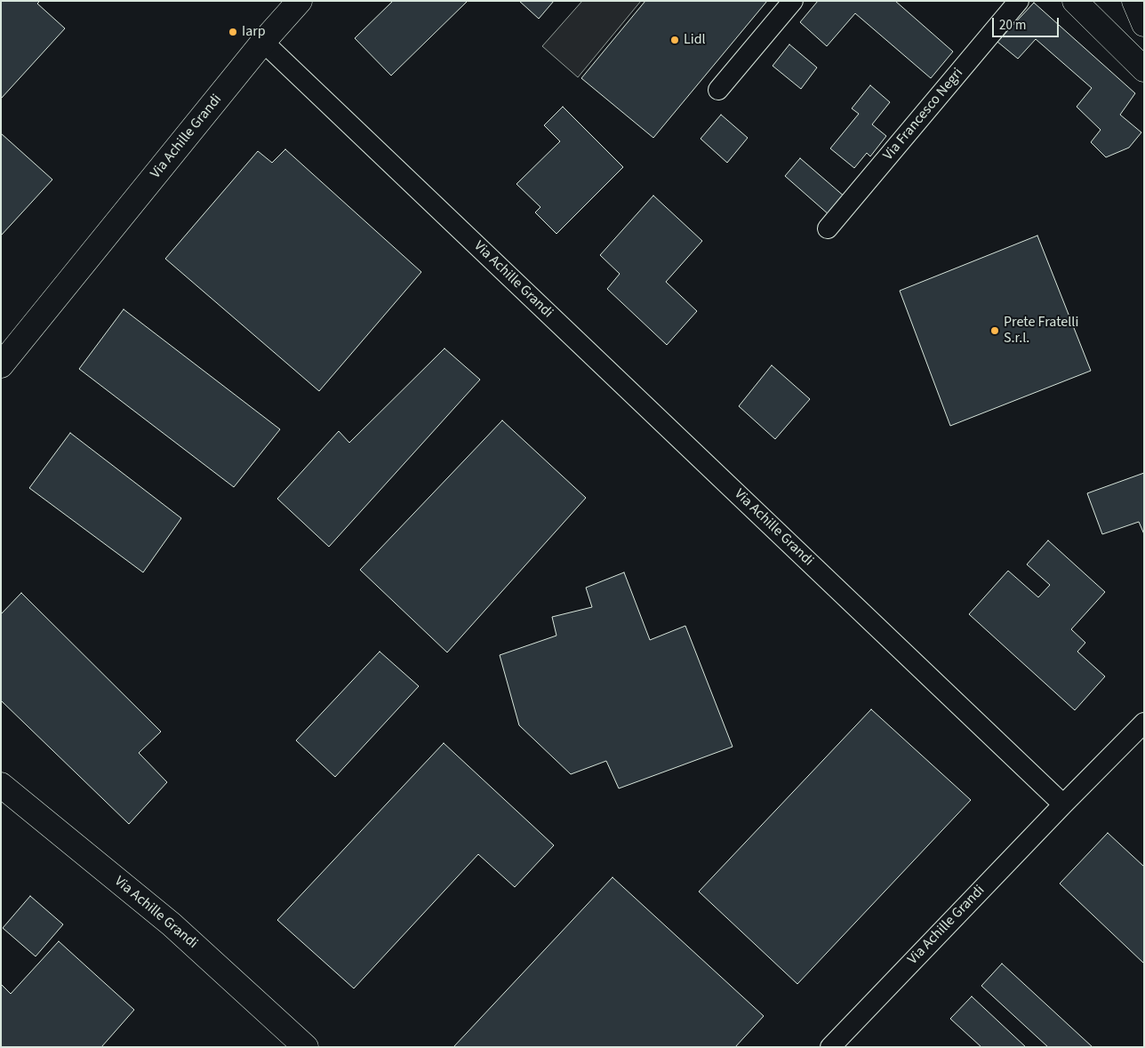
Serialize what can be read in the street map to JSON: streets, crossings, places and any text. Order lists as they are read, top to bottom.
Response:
{
  "streets": {
    "street": ["Via Francesco Negri", "Via Achille Grandi"]
  },
  "places": ["Iarp", "Lidl", "Prete Fratelli S.r.l."],
  "scale_bar": "20 m"
}
